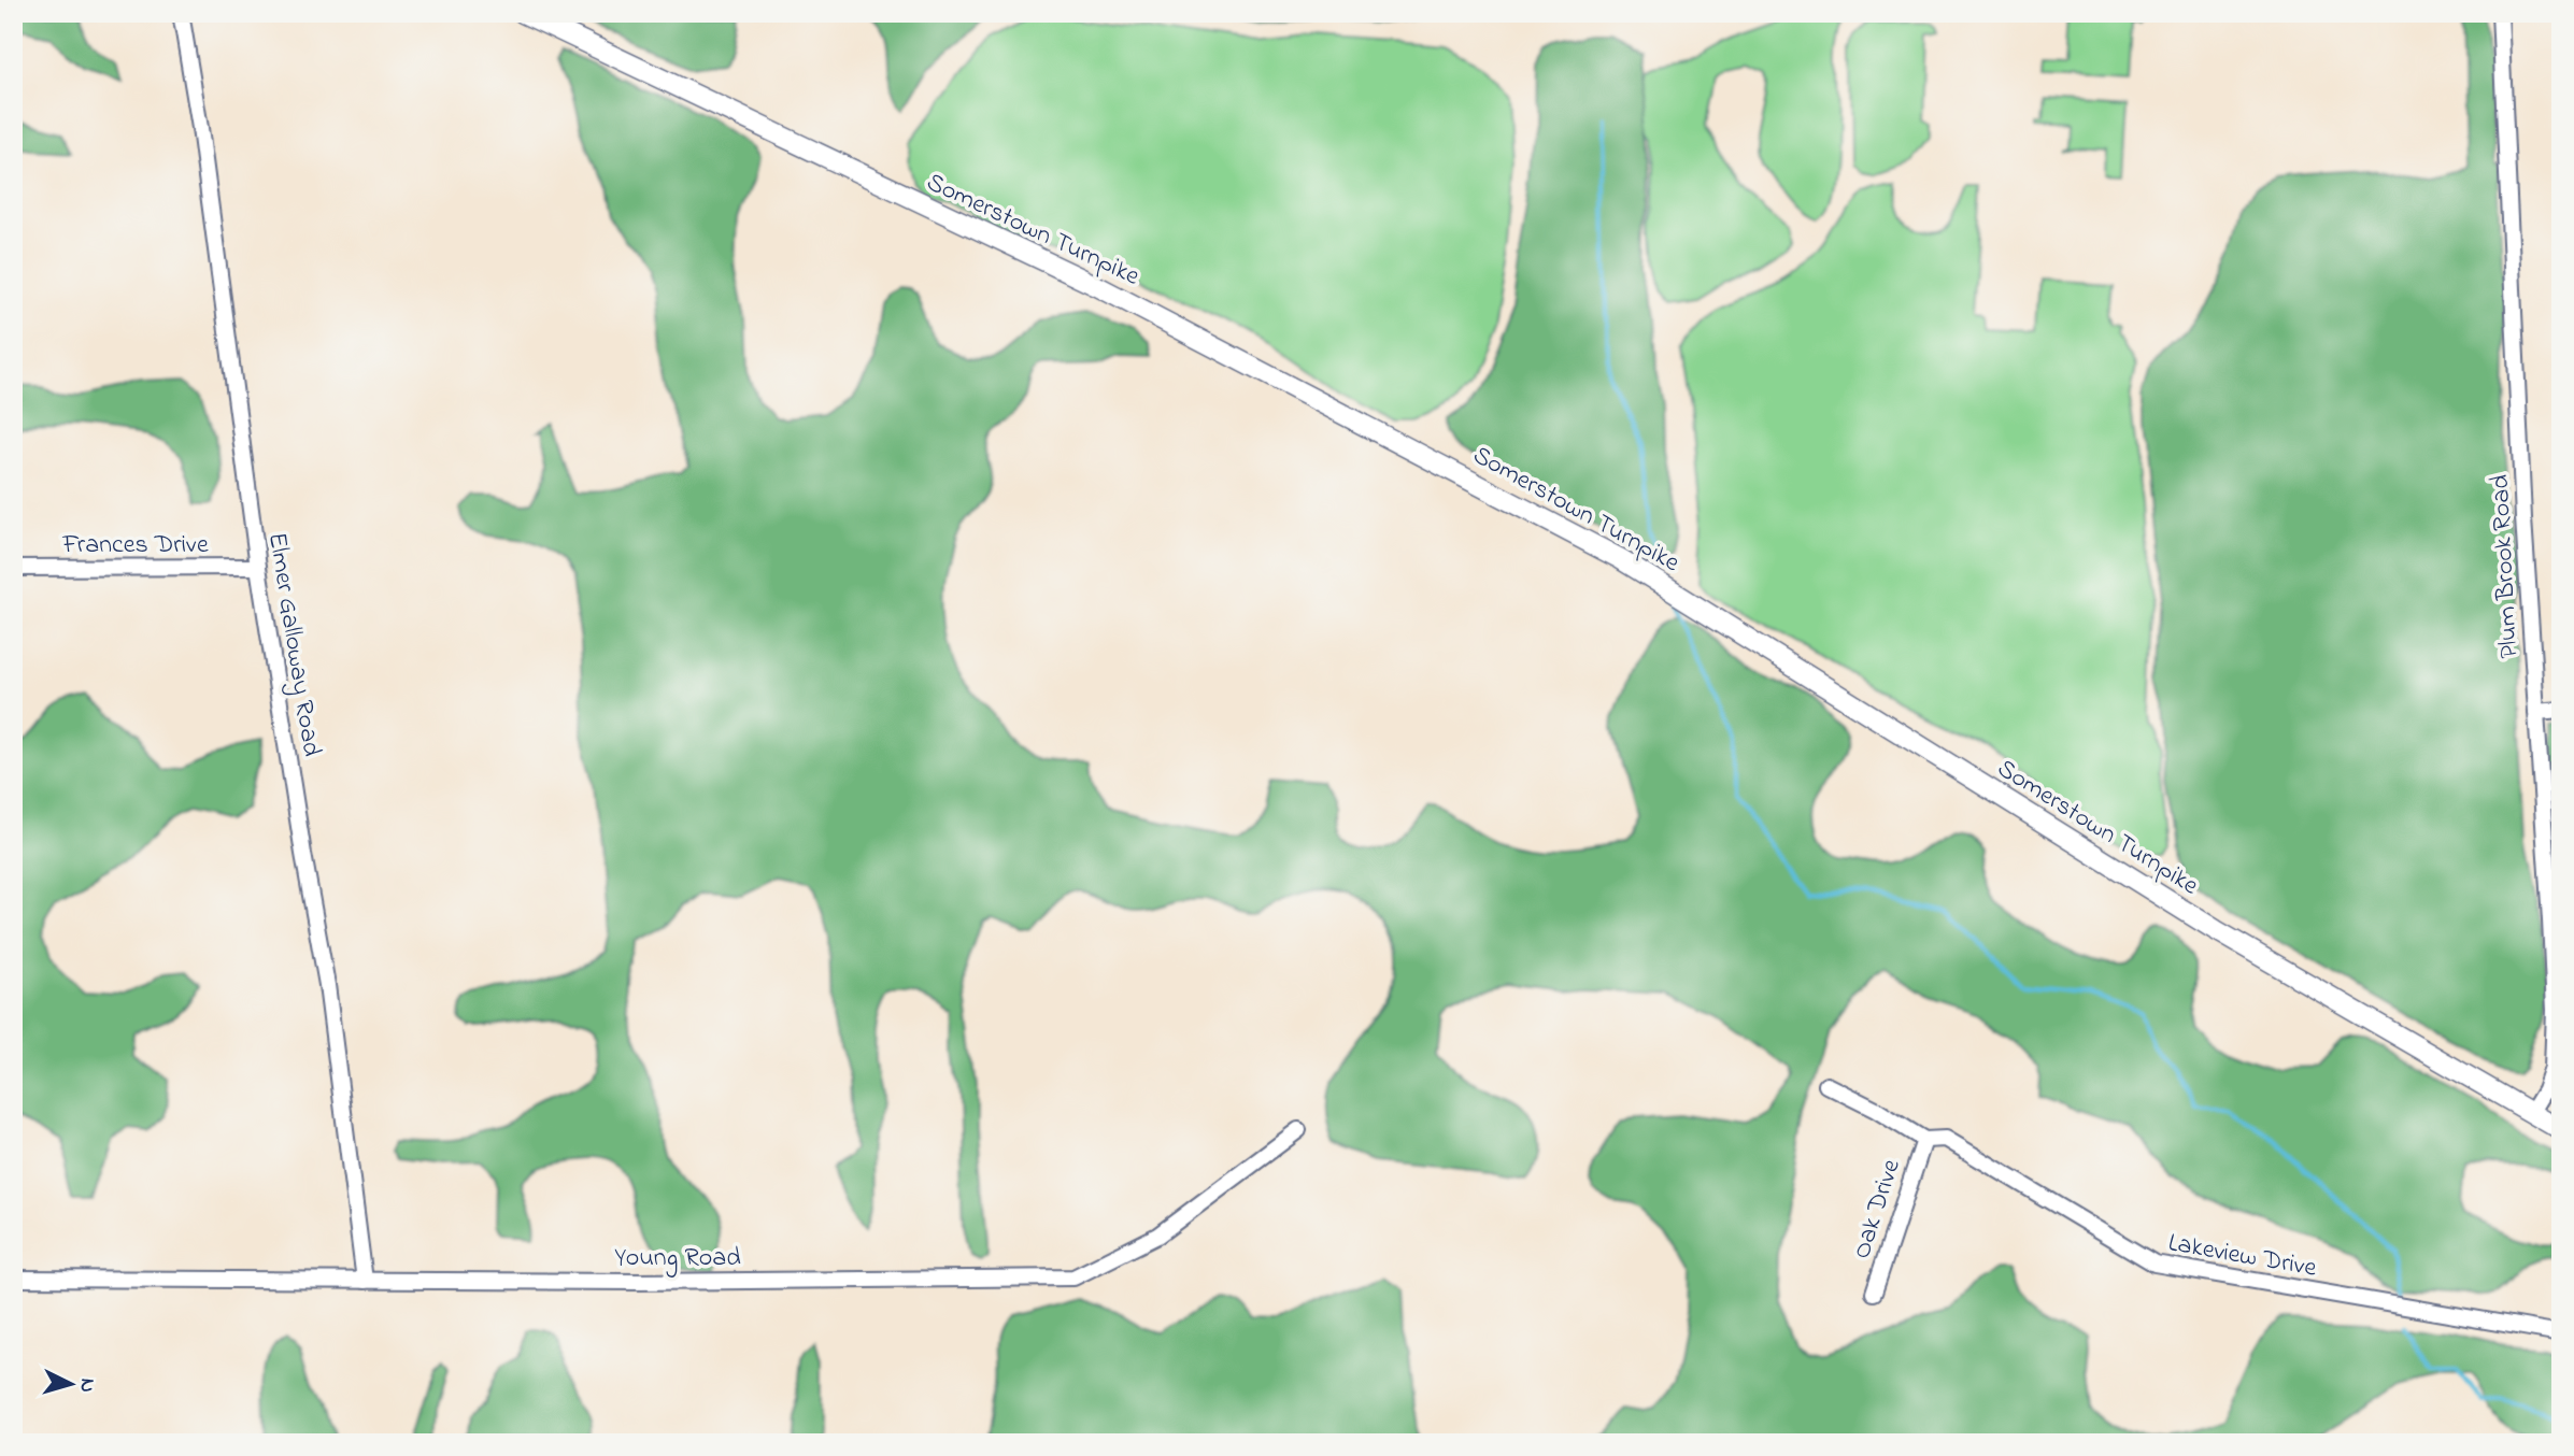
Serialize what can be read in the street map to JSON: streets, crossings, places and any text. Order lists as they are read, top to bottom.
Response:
{
  "streets": {
    "main road": ["Somerstown Turnpike"],
    "street": [
      "Frances Drive",
      "Plum Brook Road",
      "Elmer Galloway Road",
      "Oak Drive",
      "Lakeview Drive",
      "Young Road"
    ]
  },
  "crossings": [
    ["Somerstown Turnpike", "Plum Brook Road"],
    ["Frances Drive", "Elmer Galloway Road"],
    ["Elmer Galloway Road", "Young Road"],
    ["Oak Drive", "Lakeview Drive"]
  ],
  "north": "right"
}
